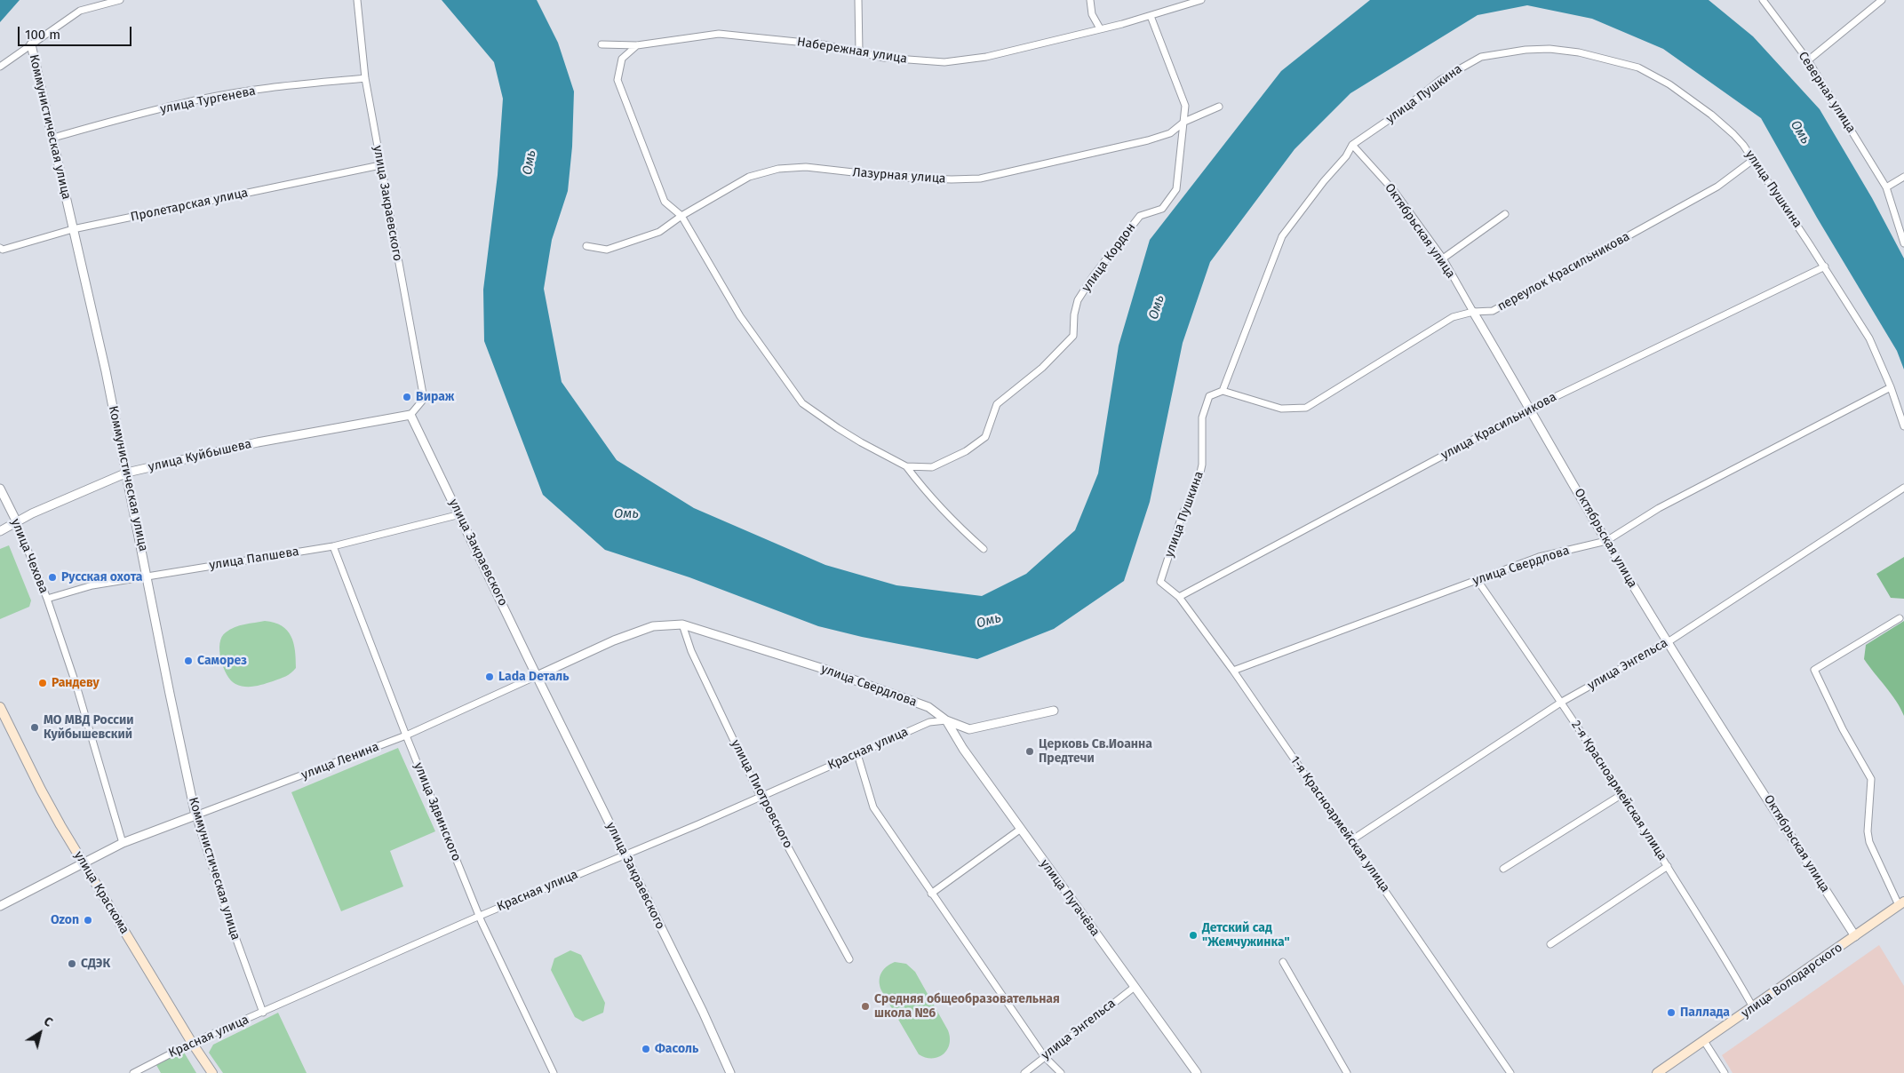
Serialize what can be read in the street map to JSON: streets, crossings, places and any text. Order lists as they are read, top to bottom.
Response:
{
  "streets": {
    "main road": ["улица Краскома", "улица Володарского"],
    "street": [
      "Набережная улица",
      "Северная улица",
      "улица Пушкина",
      "улица Тургенева",
      "Коммунистическая улица",
      "Лазурная улица",
      "улица Закраевского",
      "Пролетарская улица",
      "Октябрьская улица",
      "улица Кордон",
      "переулок Красильникова",
      "улица Красильникова",
      "улица Куйбышева",
      "улица Чехова",
      "улица Папшева",
      "улица Свердлова",
      "улица Энгельса",
      "Красная улица",
      "улица Ленина",
      "2-я Красноармейская улица",
      "улица Пиотровского",
      "улица Здвинского",
      "1-я Красноармейская улица",
      "улица Пугачёва"
    ]
  },
  "crossings": [
    ["Набережная улица", "улица Кордон"],
    ["улица Пушкина", "Октябрьская улица"],
    ["улица Пушкина", "переулок Красильникова"],
    ["улица Пушкина", "улица Красильникова"],
    ["улица Пушкина", "улица Свердлова"],
    ["улица Пушкина", "1-я Красноармейская улица"],
    ["улица Тургенева", "Коммунистическая улица"],
    ["улица Тургенева", "улица Закраевского"],
    ["Коммунистическая улица", "Пролетарская улица"],
    ["Коммунистическая улица", "улица Куйбышева"],
    ["Коммунистическая улица", "улица Папшева"],
    ["Коммунистическая улица", "Красная улица"],
    ["Коммунистическая улица", "улица Ленина"],
    ["Лазурная улица", "улица Кордон"],
    ["улица Закраевского", "Пролетарская улица"],
    ["улица Закраевского", "улица Куйбышева"],
    ["улица Закраевского", "улица Папшева"],
    ["улица Закраевского", "Красная улица"],
    ["улица Закраевского", "улица Ленина"],
    ["Октябрьская улица", "переулок Красильникова"],
    ["Октябрьская улица", "улица Красильникова"],
    ["Октябрьская улица", "улица Свердлова"],
    ["Октябрьская улица", "улица Энгельса"],
    ["Октябрьская улица", "улица Володарского"],
    ["улица Красильникова", "1-я Красноармейская улица"],
    ["улица Куйбышева", "улица Чехова"],
    ["улица Чехова", "улица Папшева"],
    ["улица Чехова", "улица Ленина"],
    ["улица Папшева", "улица Здвинского"],
    ["улица Свердлова", "Красная улица"],
    ["улица Свердлова", "улица Ленина"],
    ["улица Свердлова", "2-я Красноармейская улица"],
    ["улица Свердлова", "улица Пиотровского"],
    ["улица Свердлова", "1-я Красноармейская улица"],
    ["улица Свердлова", "улица Пугачёва"],
    ["улица Энгельса", "2-я Красноармейская улица"],
    ["улица Энгельса", "1-я Красноармейская улица"],
    ["улица Энгельса", "улица Пугачёва"],
    ["Красная улица", "улица Пиотровского"],
    ["Красная улица", "улица Здвинского"],
    ["Красная улица", "улица Краскома"],
    ["Красная улица", "улица Пугачёва"],
    ["улица Ленина", "улица Пиотровского"],
    ["улица Ленина", "улица Здвинского"],
    ["улица Ленина", "улица Краскома"],
    ["2-я Красноармейская улица", "улица Володарского"]
  ],
  "water": ["Омь"],
  "places": [
    "Вираж",
    "Русская охота",
    "Саморез",
    "Lada Dеталь",
    "Рандеву",
    "МО МВД России Куйбышевский",
    "Церковь Св.Иоанна Предтечи",
    "Ozon",
    "Детский сад \"Жемчужинка\"",
    "СДЭК",
    "Средняя общеобразовательная школа №6",
    "Паллада",
    "Фасоль"
  ],
  "scale_bar": "100 m",
  "north": "top right"
}
